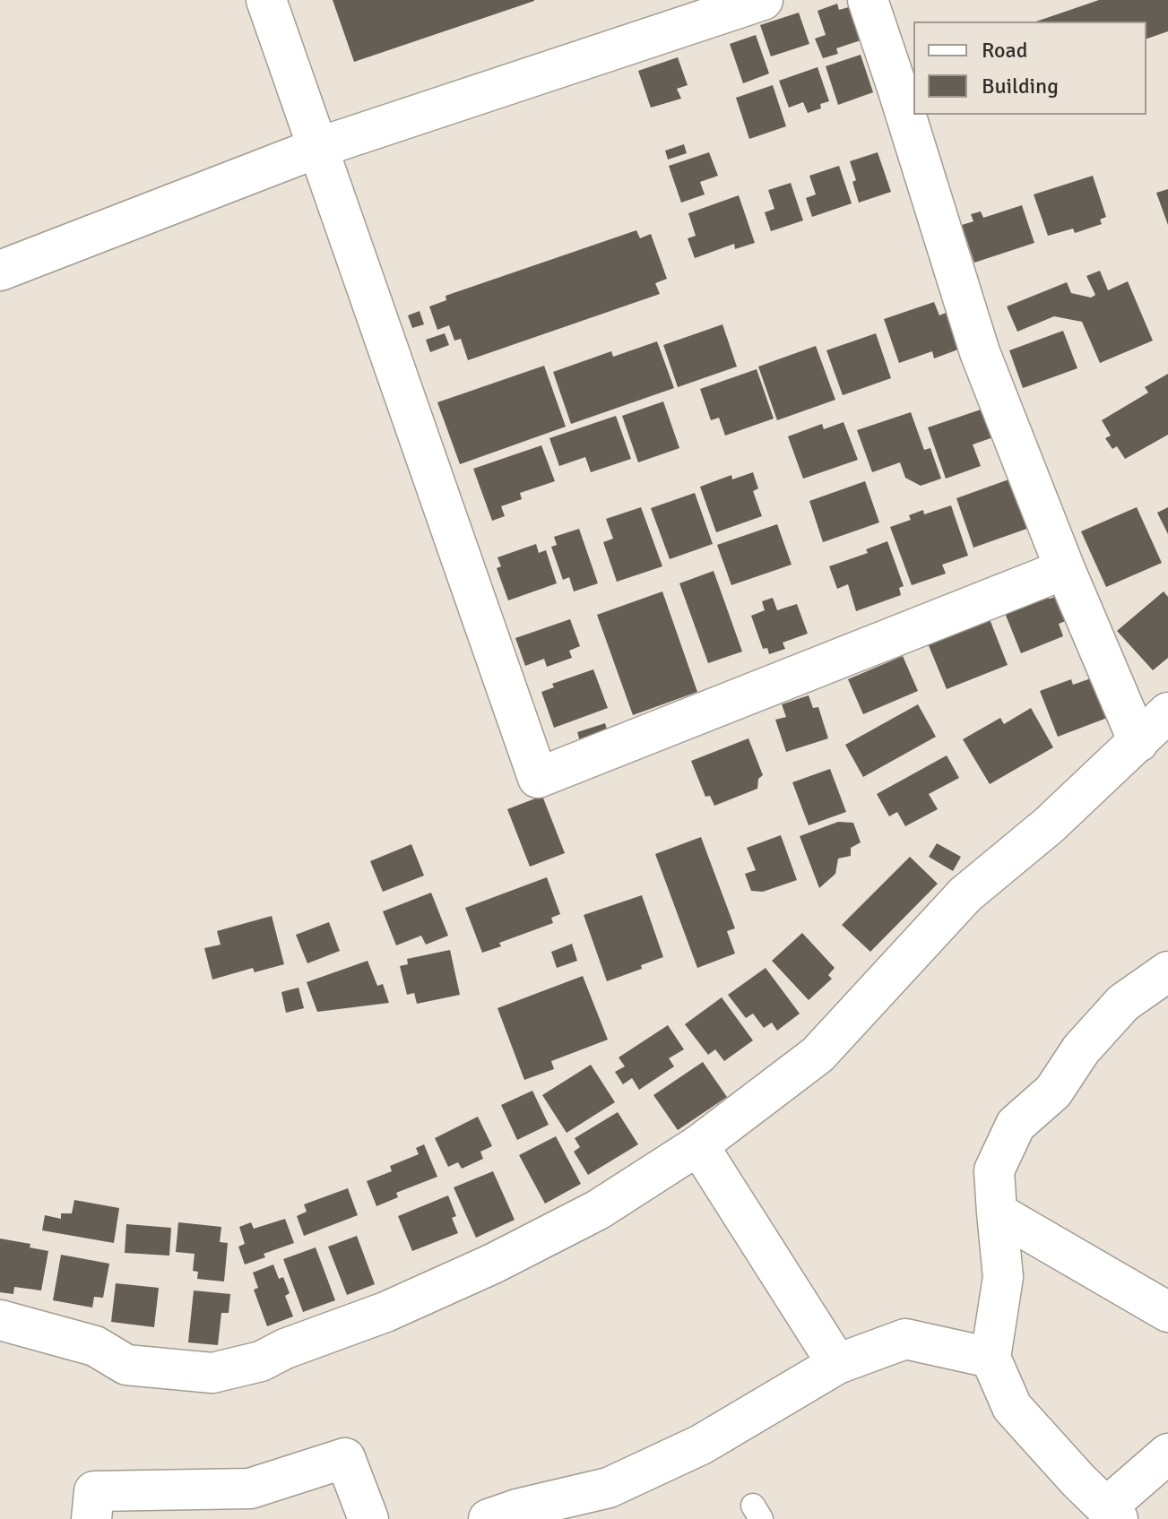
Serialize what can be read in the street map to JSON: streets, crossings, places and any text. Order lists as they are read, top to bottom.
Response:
{
  "legend": ["Road", "Building"]
}
